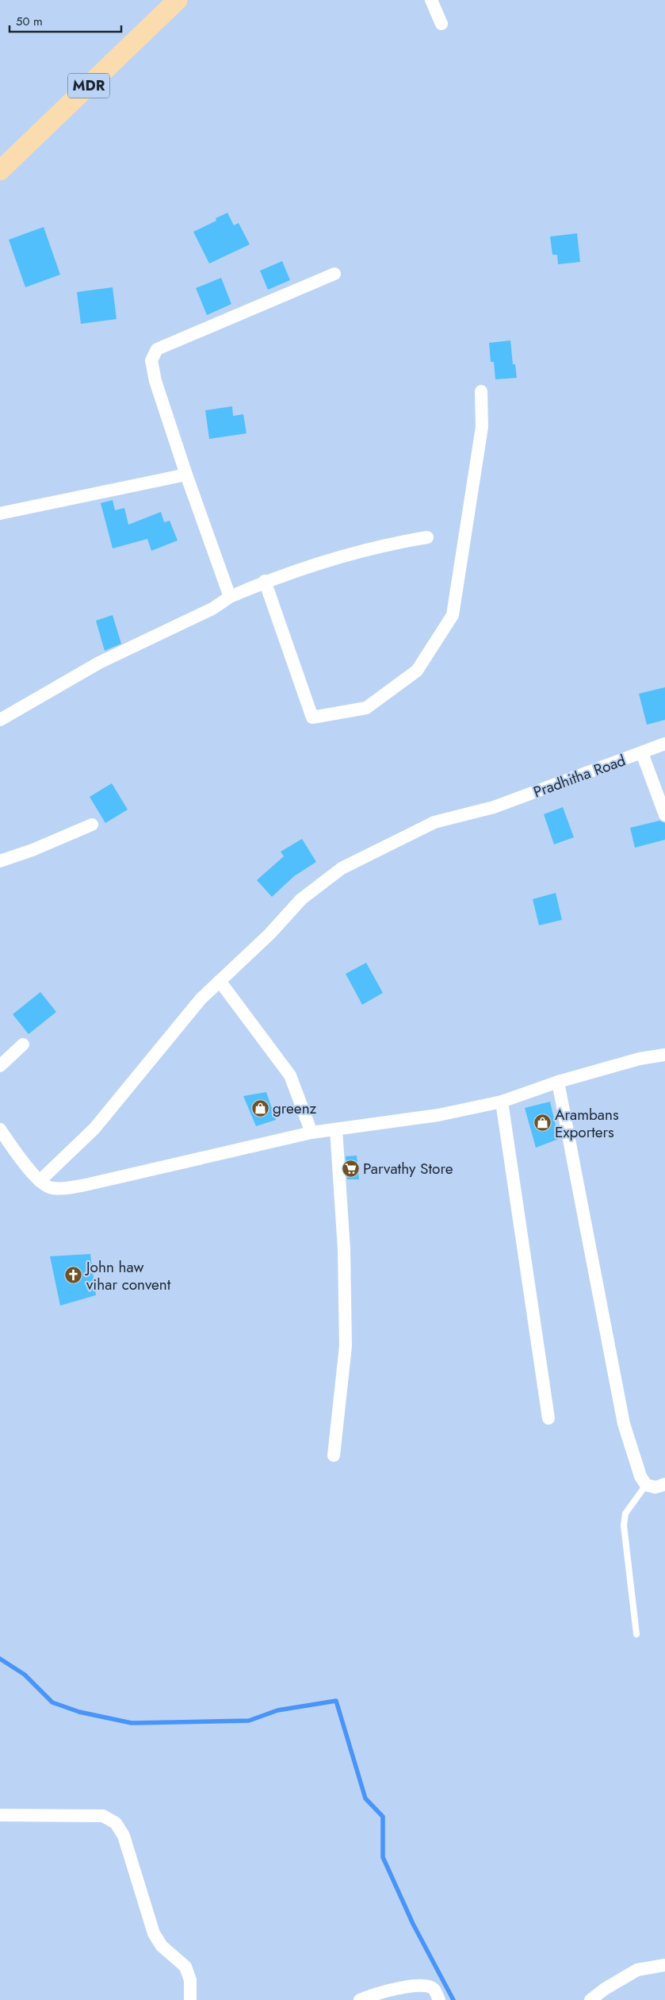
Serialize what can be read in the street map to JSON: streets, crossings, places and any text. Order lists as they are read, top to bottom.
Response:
{
  "streets": {
    "main road": ["MDR"],
    "street": ["Pradhitha Road"]
  },
  "places": {
    "shop": ["greenz", "Arambans Exporters"],
    "supermarket": ["Parvathy Store"],
    "church": ["John haw vihar convent"]
  },
  "scale_bar": "50 m"
}
